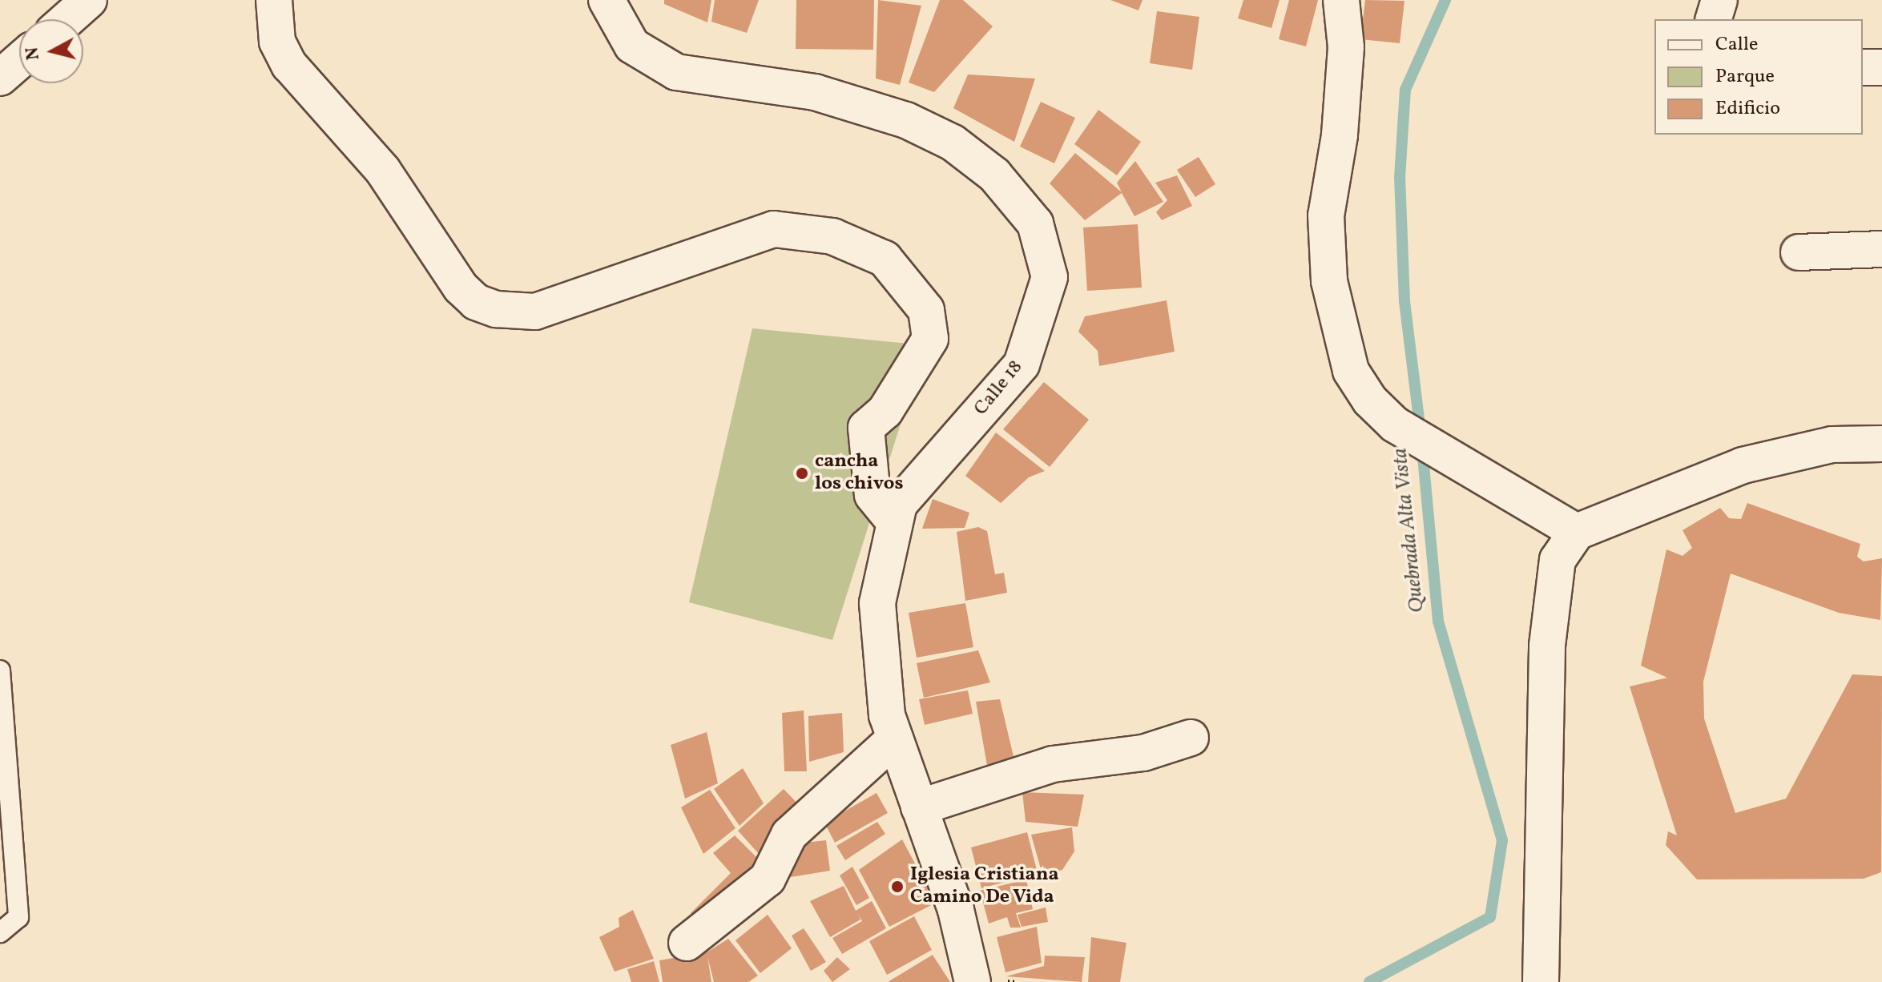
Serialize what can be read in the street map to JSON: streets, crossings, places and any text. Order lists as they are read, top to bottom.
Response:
{
  "streets": {
    "street": ["Calle 18"]
  },
  "water": ["Quebrada Alta Vista"],
  "places": ["cancha los chivos", "Iglesia Cristiana Camino De Vida"],
  "legend": ["Calle", "Parque", "Edificio"],
  "north": "left"
}
